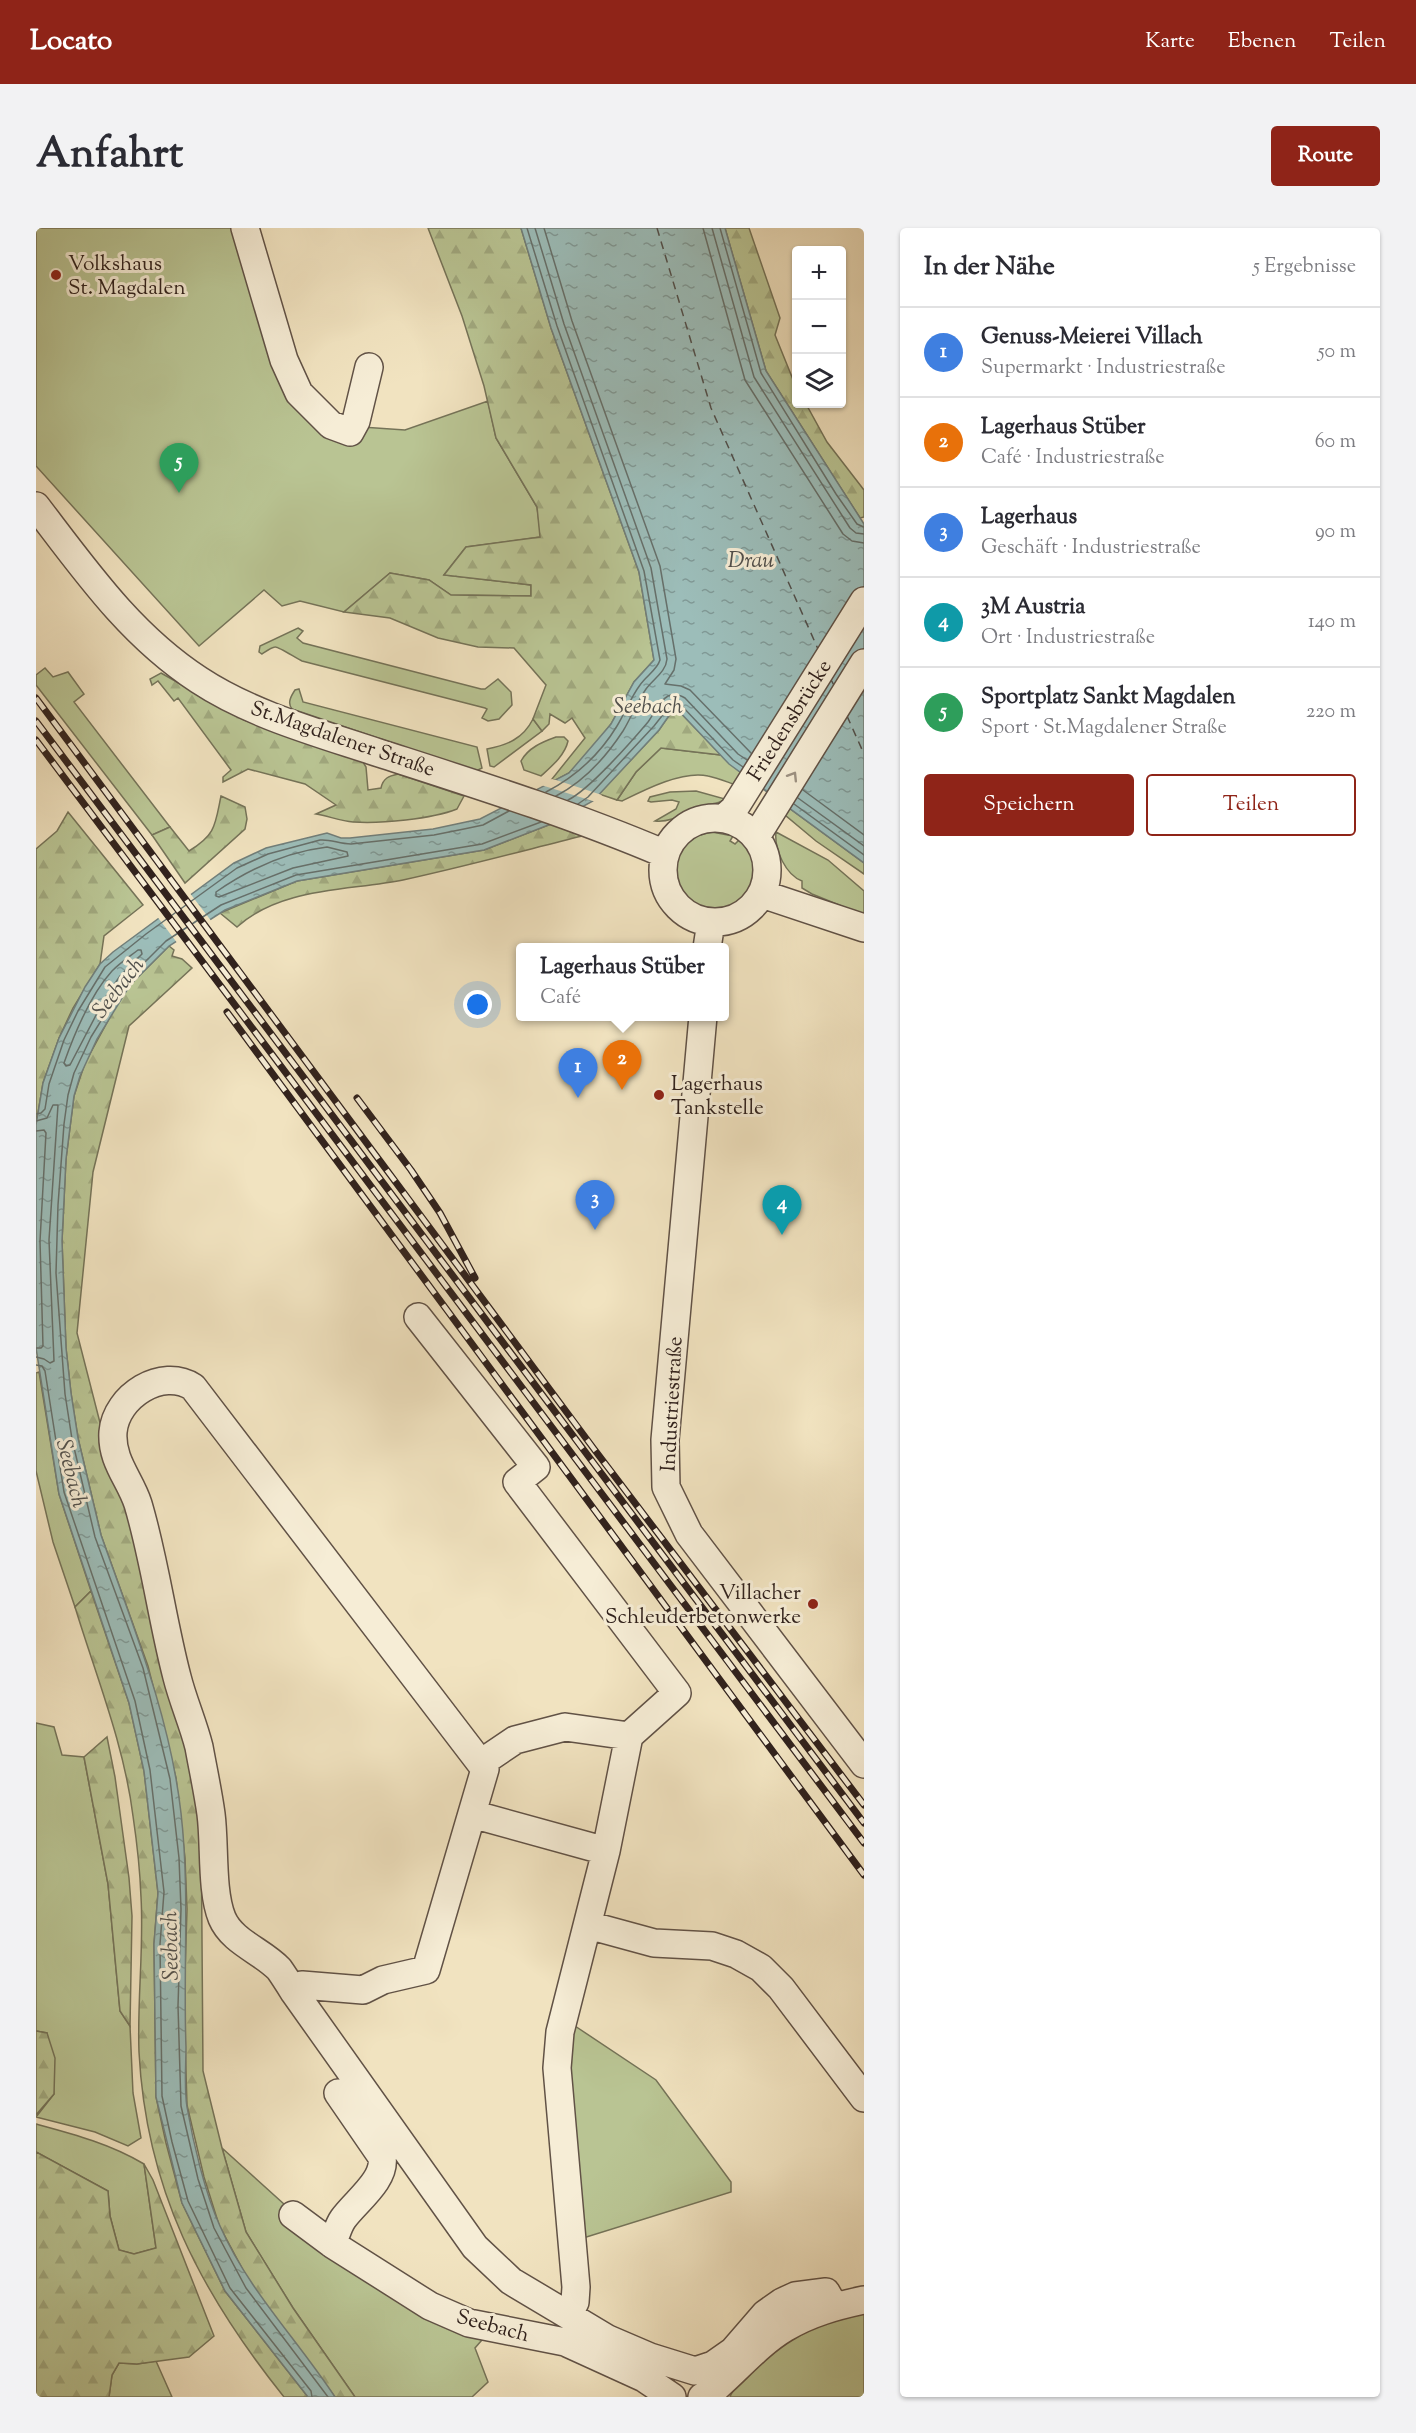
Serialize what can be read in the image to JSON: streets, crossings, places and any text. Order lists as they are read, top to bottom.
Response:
{
  "streets": {
    "street": [
      "Friedensbrücke",
      "St.Magdalener Straße",
      "Industriestraße",
      "Seebach"
    ]
  },
  "crossings": [
    ["Friedensbrücke", "St.Magdalener Straße"]
  ],
  "water": ["Drau", "Seebach"],
  "places": ["Volkshaus St. Magdalen", "Lagerhaus Tankstelle", "Villacher Schleuderbetonwerke"],
  "page": {
    "header": "Locato",
    "nav": ["Karte", "Ebenen", "Teilen"],
    "title": "Anfahrt",
    "buttons": [
      "Route",
      ["Speichern", "Teilen"]
    ],
    "heading": ["In der Nähe", "5 Ergebnisse"],
    "map_buttons": ["+", "−"],
    "list": [
      {
        "mark": "1",
        "name": "Genuss-Meierei Villach",
        "note": "Supermarkt · Industriestraße",
        "value": "50 m"
      },
      {
        "mark": "2",
        "name": "Lagerhaus Stüber",
        "note": "Café · Industriestraße",
        "value": "60 m"
      },
      {
        "mark": "3",
        "name": "Lagerhaus",
        "note": "Geschäft · Industriestraße",
        "value": "90 m"
      },
      {
        "mark": "4",
        "name": "3M Austria",
        "note": "Ort · Industriestraße",
        "value": "140 m"
      },
      {
        "mark": "5",
        "name": "Sportplatz Sankt Magdalen",
        "note": "Sport · St.Magdalener Straße",
        "value": "220 m"
      }
    ],
    "pins": [
      "5",
      "2",
      "1",
      "3",
      "4"
    ],
    "popup": ["Lagerhaus Stüber", "Café"]
  }
}
